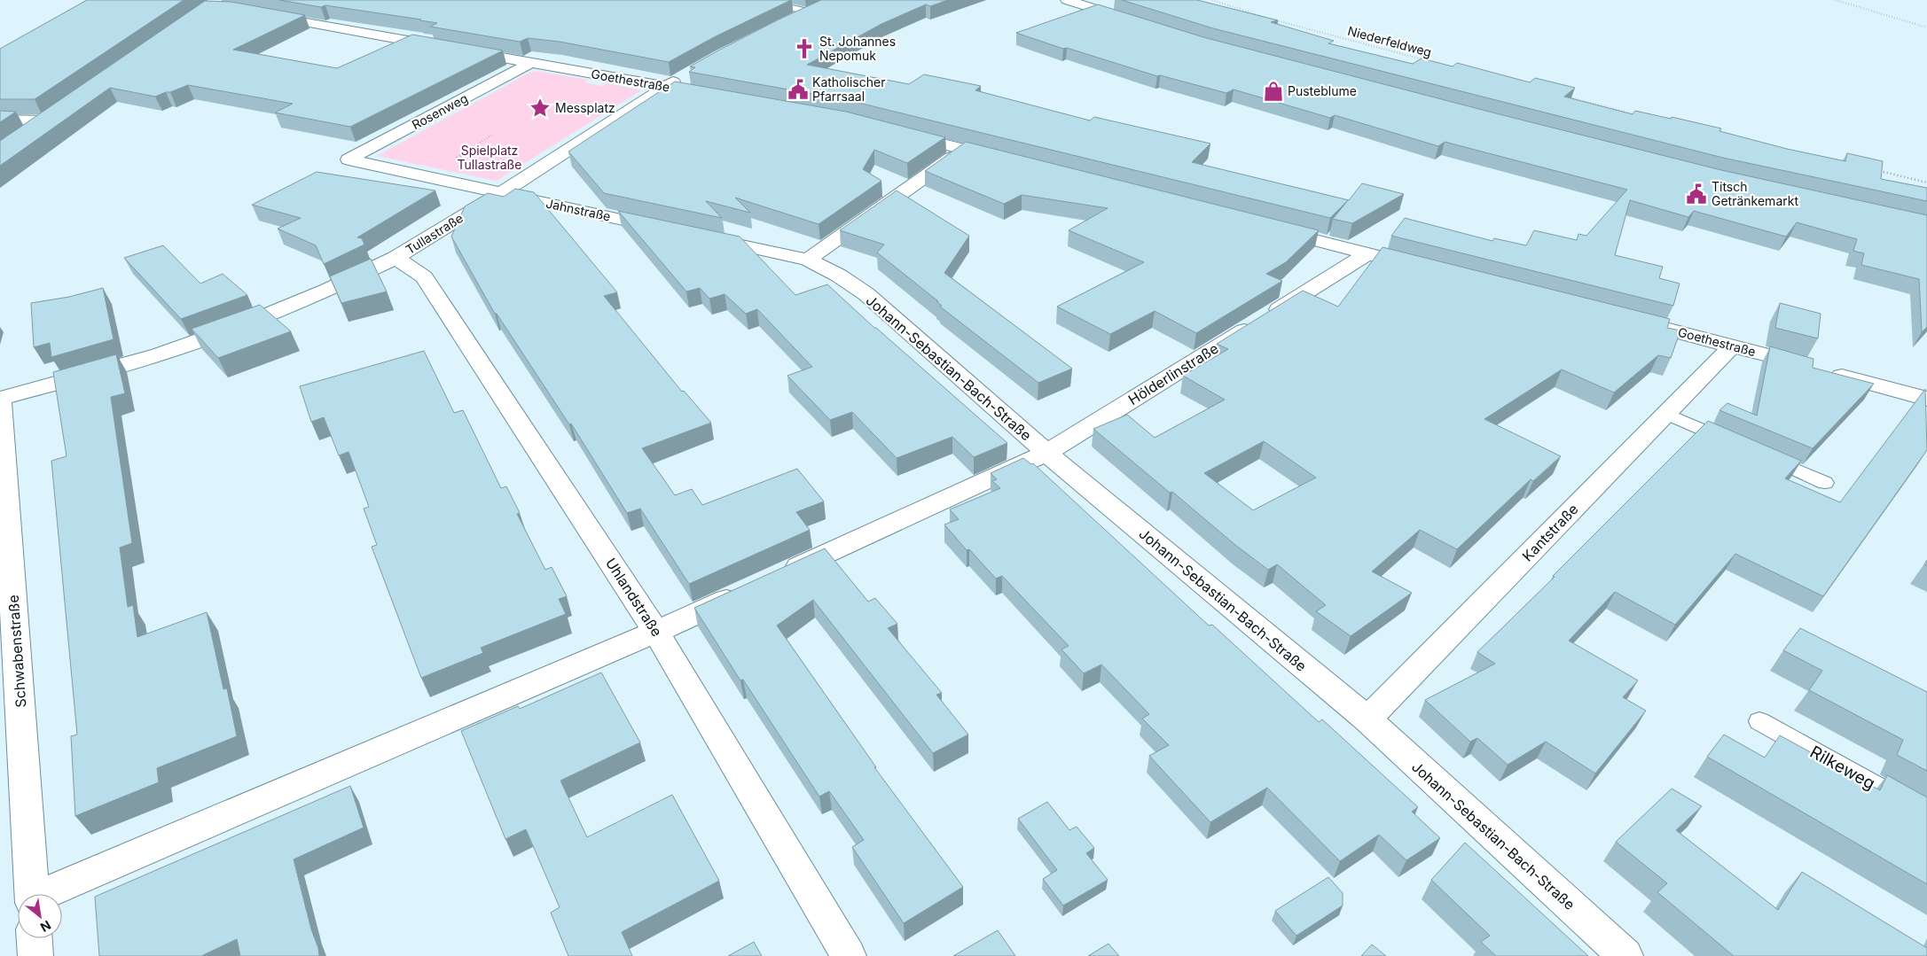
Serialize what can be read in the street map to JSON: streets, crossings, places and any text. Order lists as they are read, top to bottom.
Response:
{
  "streets": {
    "street": [
      "Goethestraße",
      "Rosenweg",
      "Jahnstraße",
      "Tullastraße",
      "Johann-Sebastian-Bach-Straße",
      "Hölderlinstraße",
      "Kantstraße",
      "Uhlandstraße",
      "Schwabenstraße"
    ],
    "lane": ["Rilkeweg"],
    "path": ["Niederfeldweg"]
  },
  "crossings": [
    ["Goethestraße", "Rosenweg"],
    ["Goethestraße", "Tullastraße"],
    ["Goethestraße", "Kantstraße"],
    ["Rosenweg", "Jahnstraße"],
    ["Jahnstraße", "Tullastraße"],
    ["Tullastraße", "Uhlandstraße"],
    ["Tullastraße", "Schwabenstraße"],
    ["Johann-Sebastian-Bach-Straße", "Hölderlinstraße"],
    ["Johann-Sebastian-Bach-Straße", "Kantstraße"],
    ["Hölderlinstraße", "Uhlandstraße"]
  ],
  "parks": ["Spielplatz Tullastraße"],
  "places": {
    "church": ["St. Johannes Nepomuk"],
    "public building": ["Katholischer Pfarrsaal", "Titsch Getränkemarkt"],
    "shop": ["Pusteblume"],
    "place": ["Messplatz"]
  },
  "north": "bottom right"
}
